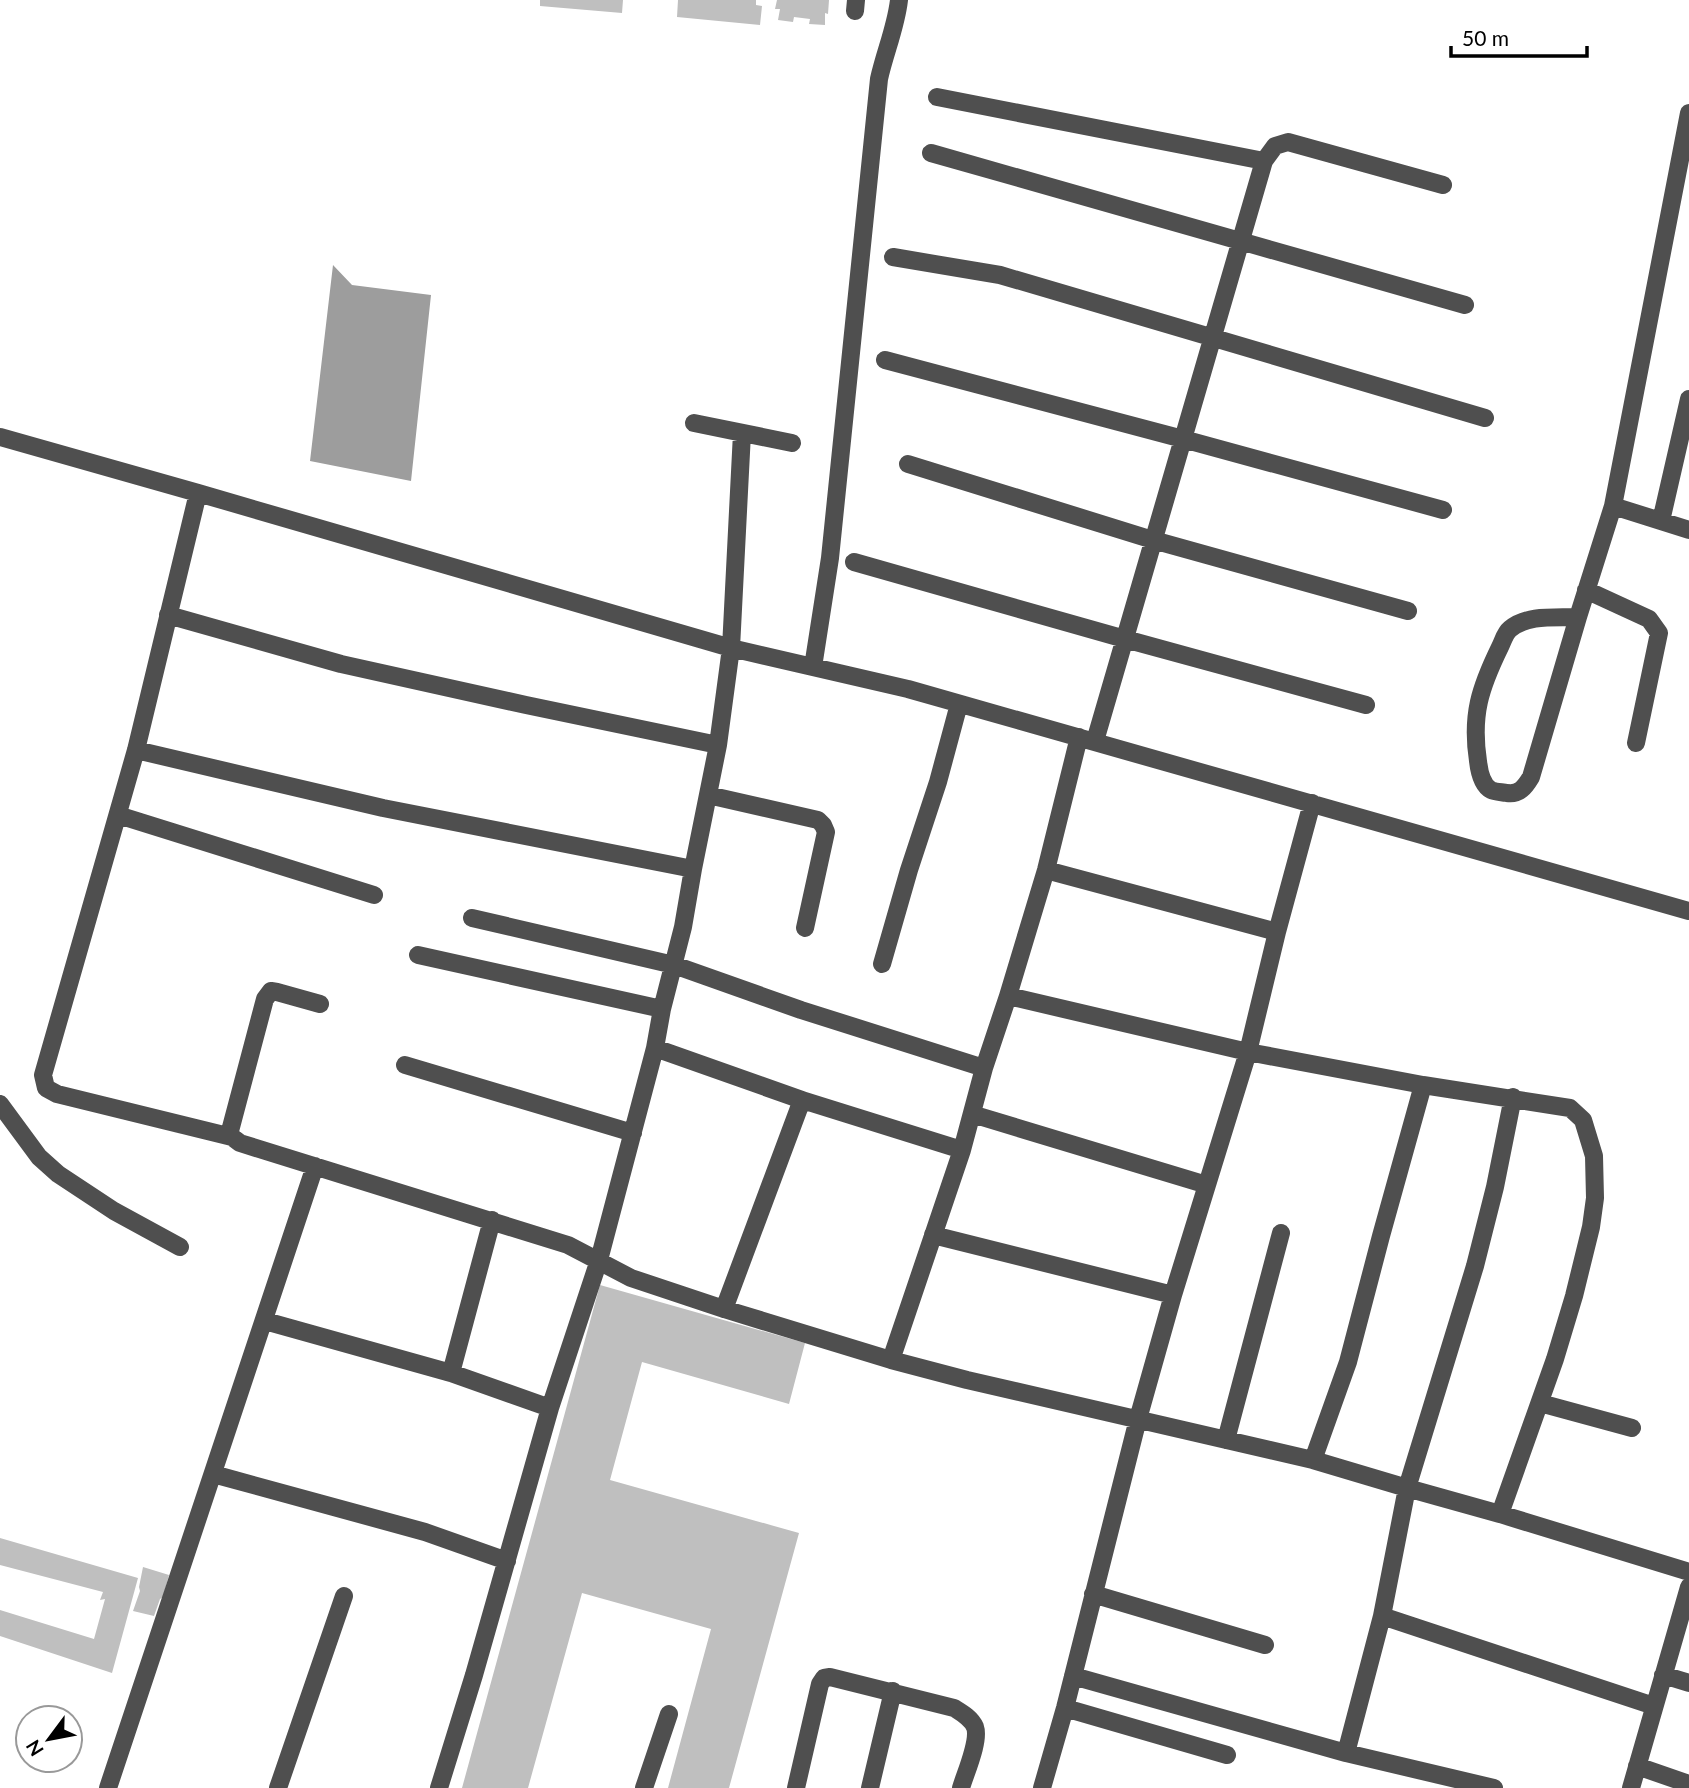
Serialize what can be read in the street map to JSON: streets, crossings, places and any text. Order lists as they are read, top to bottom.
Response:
{
  "scale_bar": "50 m",
  "north": "bottom left"
}
